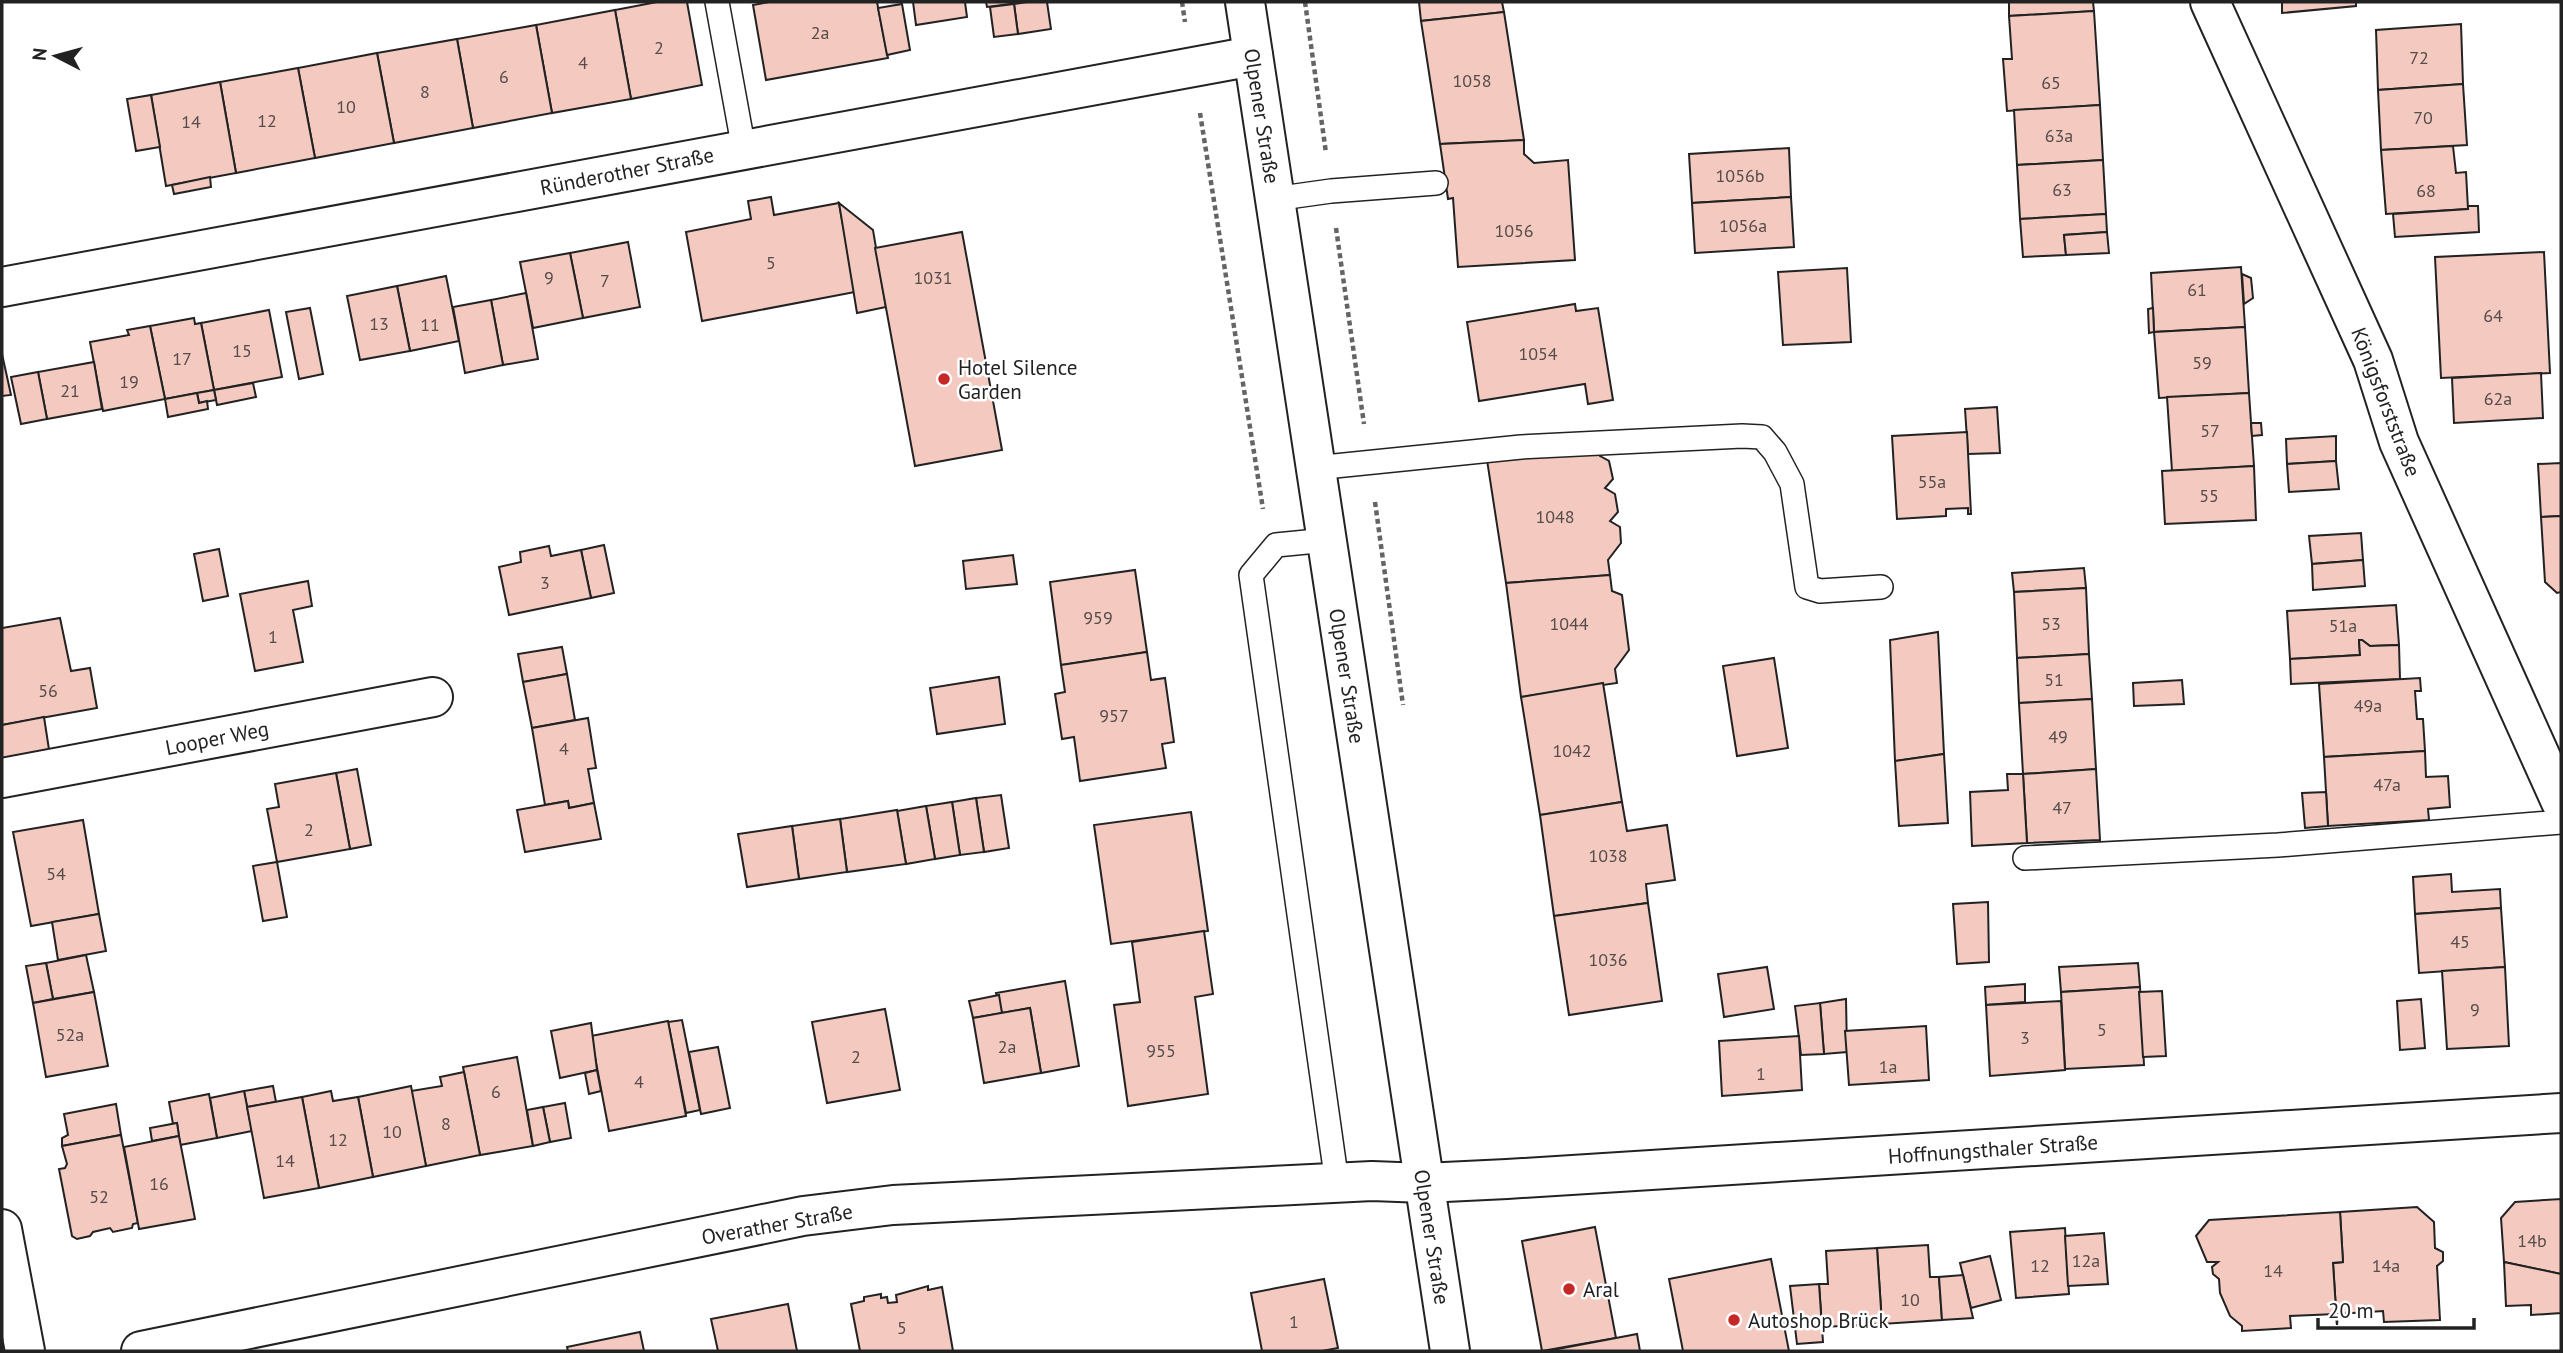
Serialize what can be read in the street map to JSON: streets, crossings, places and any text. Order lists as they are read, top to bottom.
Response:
{
  "streets": {
    "street": [
      "Olpener Straße",
      "Ründerother Straße",
      "Königsforststraße",
      "Looper Weg",
      "Hoffnungsthaler Straße",
      "Overather Straße"
    ]
  },
  "crossings": [
    ["Olpener Straße", "Ründerother Straße"],
    ["Olpener Straße", "Hoffnungsthaler Straße"],
    ["Olpener Straße", "Overather Straße"],
    ["Hoffnungsthaler Straße", "Overather Straße"]
  ],
  "places": ["Hotel Silence Garden", "Aral", "Autoshop Brück"],
  "house_numbers": [
    "2a",
    "2",
    "72",
    "4",
    "6",
    "1058",
    "65",
    "8",
    "10",
    "70",
    "12",
    "14",
    "63a",
    "1056b",
    "63",
    "68",
    "1056a",
    "1056",
    "5",
    "9",
    "1031",
    "7",
    "61",
    "64",
    "13",
    "11",
    "15",
    "1054",
    "17",
    "59",
    "19",
    "21",
    "62a",
    "57",
    "55a",
    "55",
    "1048",
    "3",
    "959",
    "1044",
    "53",
    "51a",
    "1",
    "51",
    "56",
    "49a",
    "957",
    "49",
    "4",
    "1042",
    "47a",
    "47",
    "2",
    "1038",
    "54",
    "45",
    "1036",
    "9",
    "5",
    "52a",
    "3",
    "2a",
    "955",
    "2",
    "1a",
    "1",
    "4",
    "6",
    "8",
    "10",
    "12",
    "14",
    "16",
    "52",
    "14b",
    "12a",
    "12",
    "14a",
    "14",
    "10",
    "1",
    "5"
  ],
  "scale_bar": "20 m",
  "north": "left"
}
